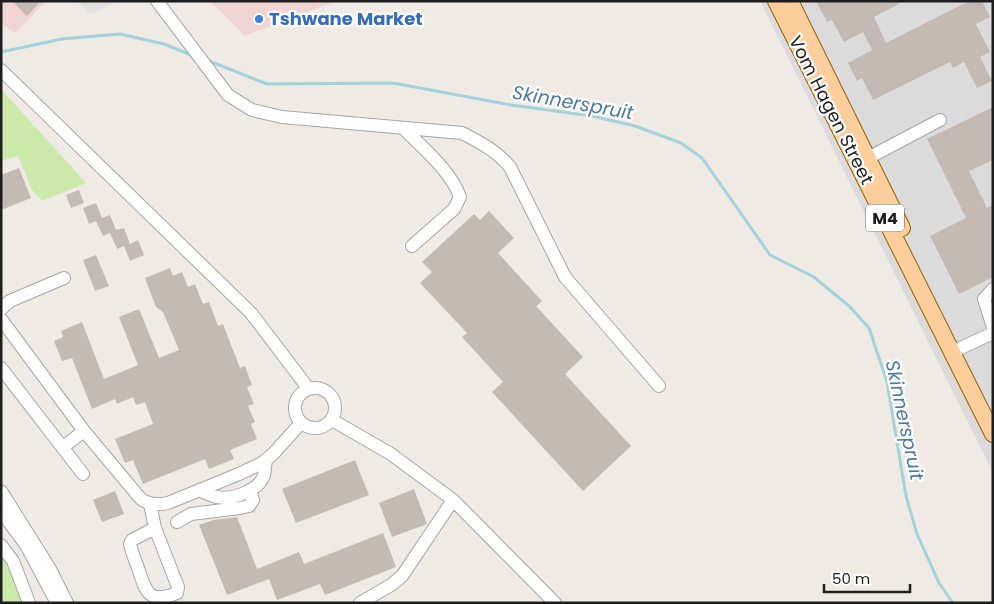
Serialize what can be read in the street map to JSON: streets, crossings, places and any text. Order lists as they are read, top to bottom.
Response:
{
  "streets": {
    "main road": ["Vom Hagen Street", "M4"]
  },
  "water": ["Skinnerspruit"],
  "places": ["Tshwane Market"],
  "scale_bar": "50 m"
}
